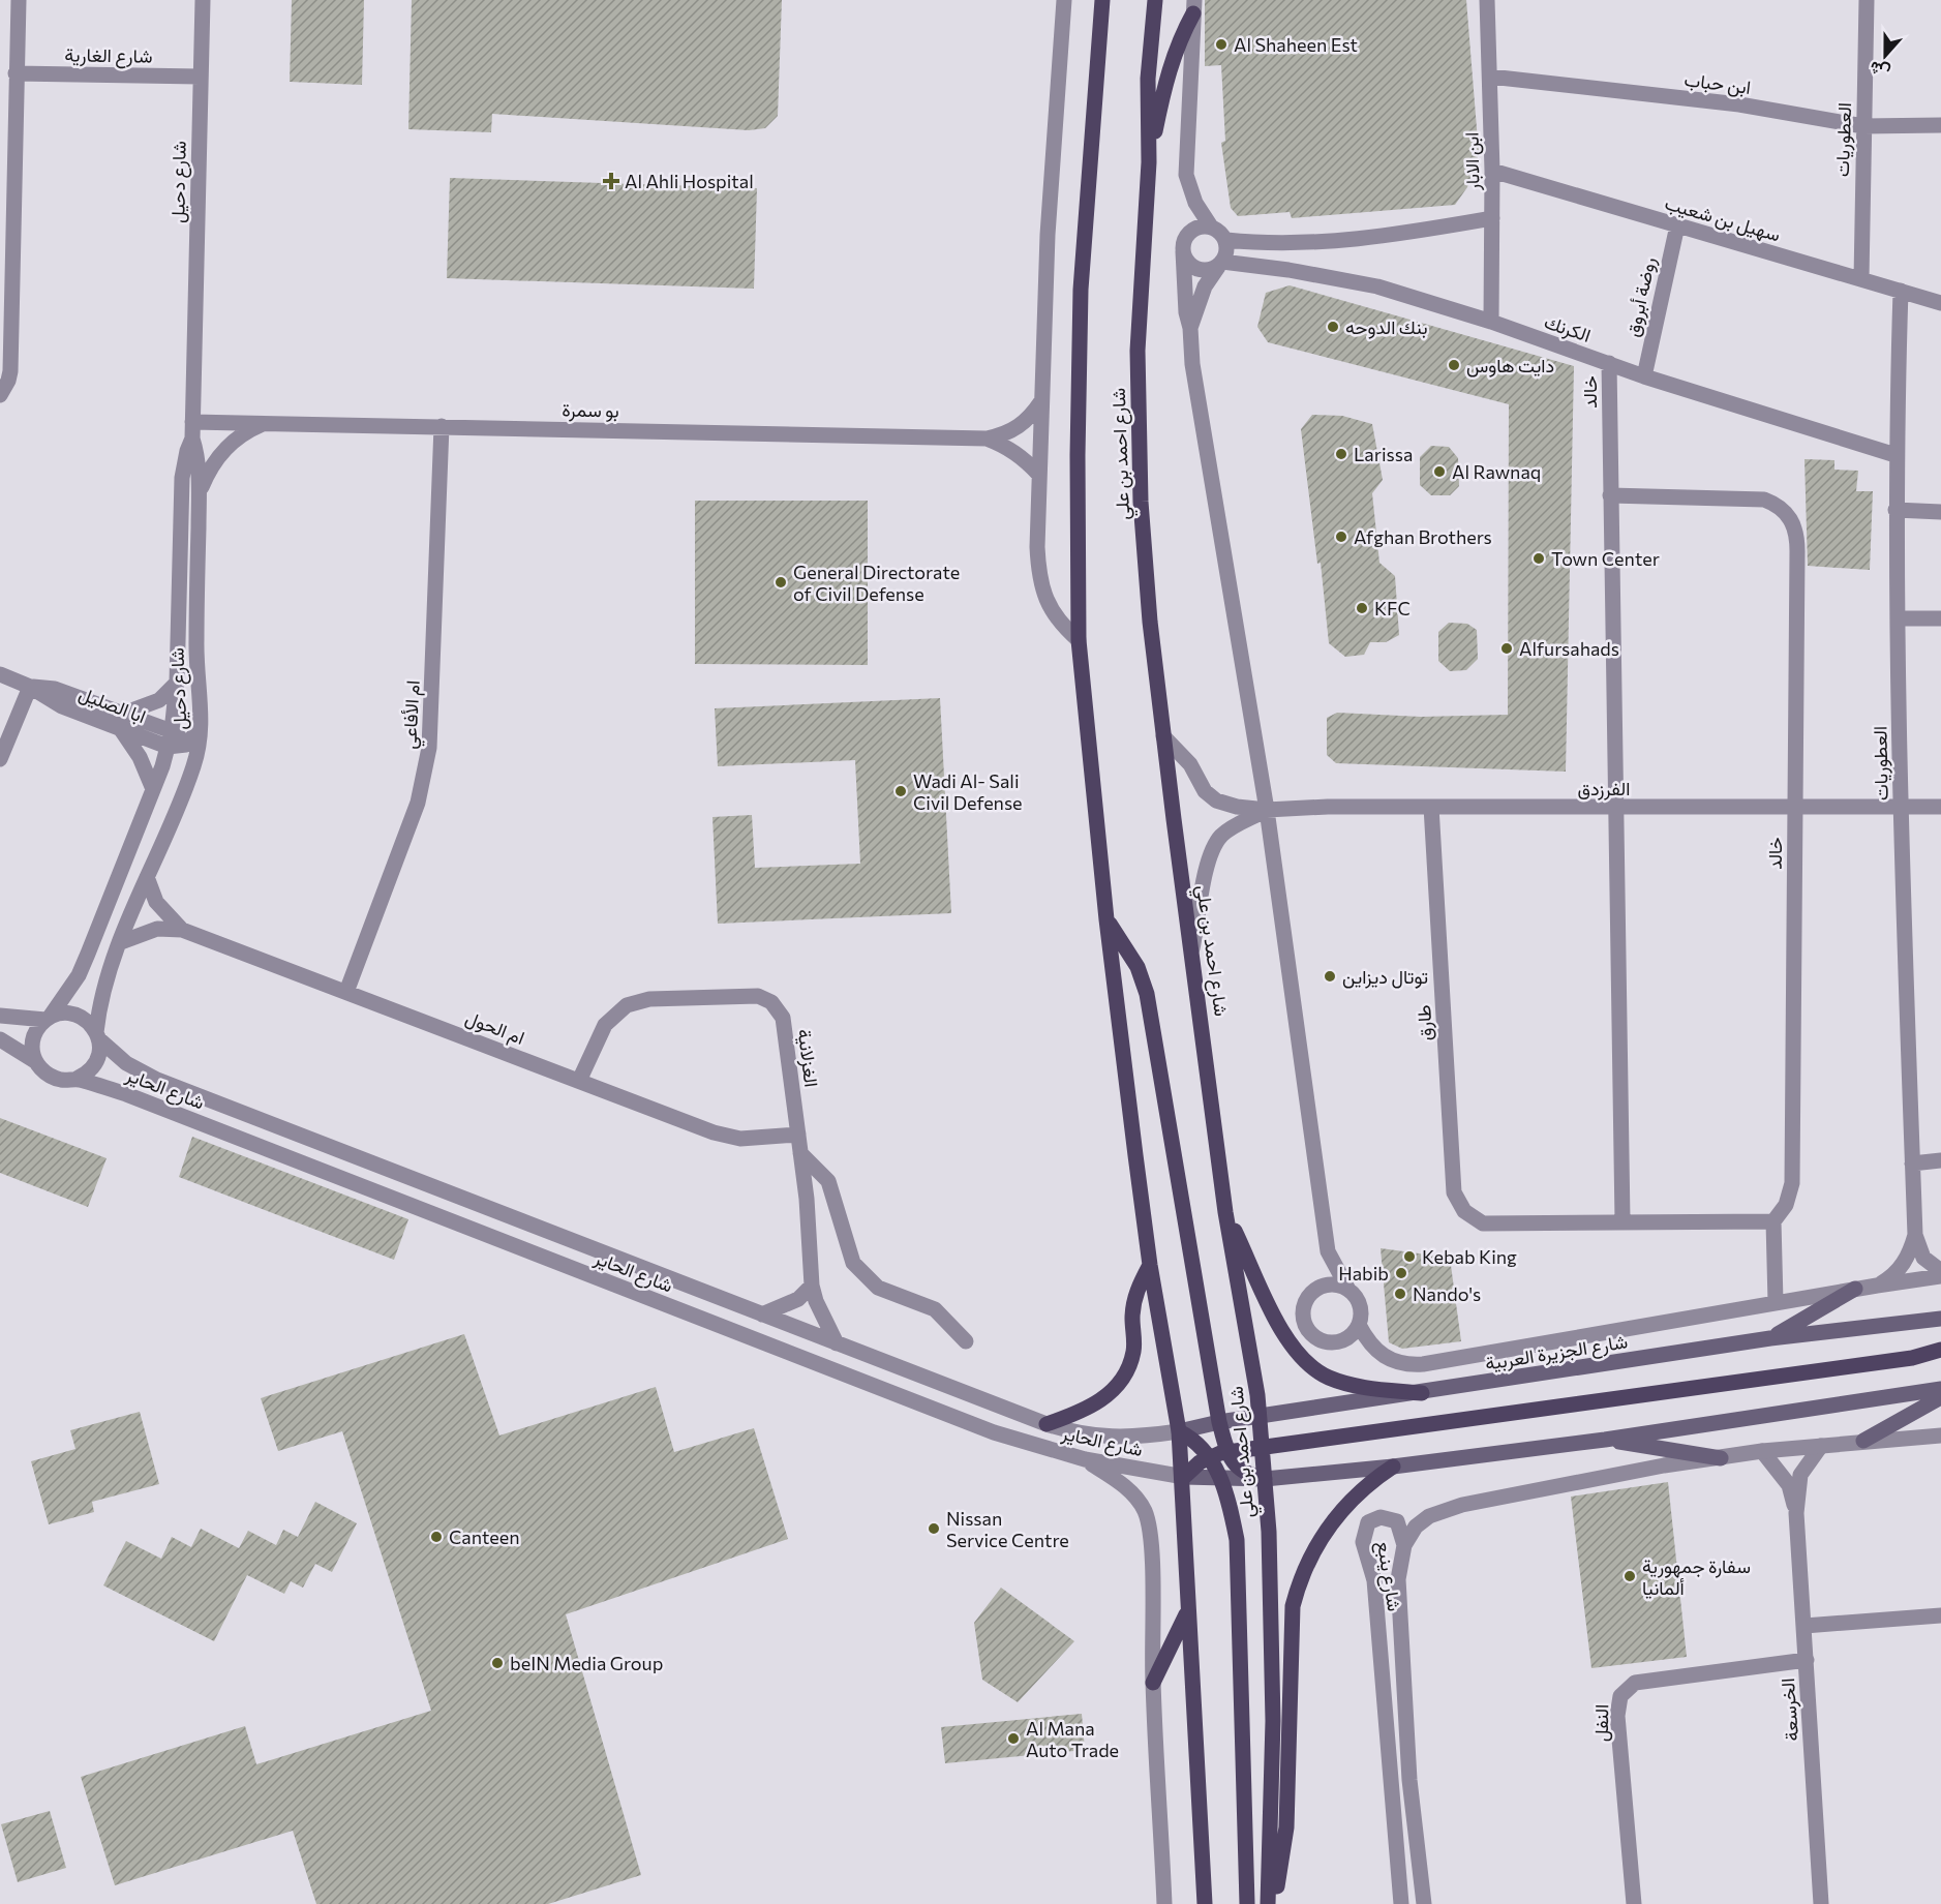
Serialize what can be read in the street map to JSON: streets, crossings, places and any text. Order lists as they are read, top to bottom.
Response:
{
  "streets": {
    "main road": ["شارع احمد بن علي", "شارع الجزيرة العربية"],
    "street": [
      "شارع الغارية",
      "ابن حباب",
      "العطوريات",
      "ابن الابار",
      "شارع دحيل",
      "سهيل بن شعيب",
      "روضة أبروق",
      "الكرنك",
      "خالد",
      "بو سمرة",
      "ابا الصليل",
      "ام الأفاعي",
      "الفرزدق",
      "طارق",
      "ام الحول",
      "الغزلانية",
      "شارع الحاير",
      "شارع ينبع",
      "الخرسعة",
      "النفل"
    ]
  },
  "crossings": [
    ["شارع الغارية", "شارع دحيل"],
    ["ابن حباب", "العطوريات"],
    ["ابن حباب", "ابن الابار"],
    ["العطوريات", "سهيل بن شعيب"],
    ["العطوريات", "الكرنك"],
    ["العطوريات", "الفرزدق"],
    ["العطوريات", "شارع الجزيرة العربية"],
    ["ابن الابار", "سهيل بن شعيب"],
    ["ابن الابار", "الكرنك"],
    ["شارع دحيل", "بو سمرة"],
    ["شارع دحيل", "ابا الصليل"],
    ["شارع دحيل", "ام الحول"],
    ["شارع دحيل", "شارع الحاير"],
    ["سهيل بن شعيب", "روضة أبروق"],
    ["روضة أبروق", "الكرنك"],
    ["الكرنك", "خالد"],
    ["خالد", "الفرزدق"],
    ["خالد", "طارق"],
    ["بو سمرة", "ام الأفاعي"],
    ["شارع احمد بن علي", "الفرزدق"],
    ["شارع احمد بن علي", "شارع الحاير"],
    ["شارع احمد بن علي", "شارع الجزيرة العربية"],
    ["ام الأفاعي", "ام الحول"],
    ["الفرزدق", "طارق"],
    ["ام الحول", "الغزلانية"],
    ["الغزلانية", "شارع الحاير"],
    ["شارع الحاير", "شارع الجزيرة العربية"],
    ["الخرسعة", "النفل"]
  ],
  "places": {
    "other": [
      "Al Shaheen Est",
      "بنك الدوحه",
      "دايت هاوس",
      "Larissa",
      "Al Rawnaq",
      "Afghan Brothers",
      "Town Center",
      "General Directorate of Civil Defense",
      "KFC",
      "Alfursahads",
      "Wadi Al- Sali Civil Defense",
      "توتال ديزاين",
      "Kebab King",
      "Habib",
      "Nando's",
      "Nissan Service Centre",
      "Canteen",
      "سفارة جمهورية ألمانيا",
      "beIN Media Group",
      "Al Mana Auto Trade"
    ],
    "health": ["Al Ahli Hospital"]
  },
  "north": "bottom"
}
